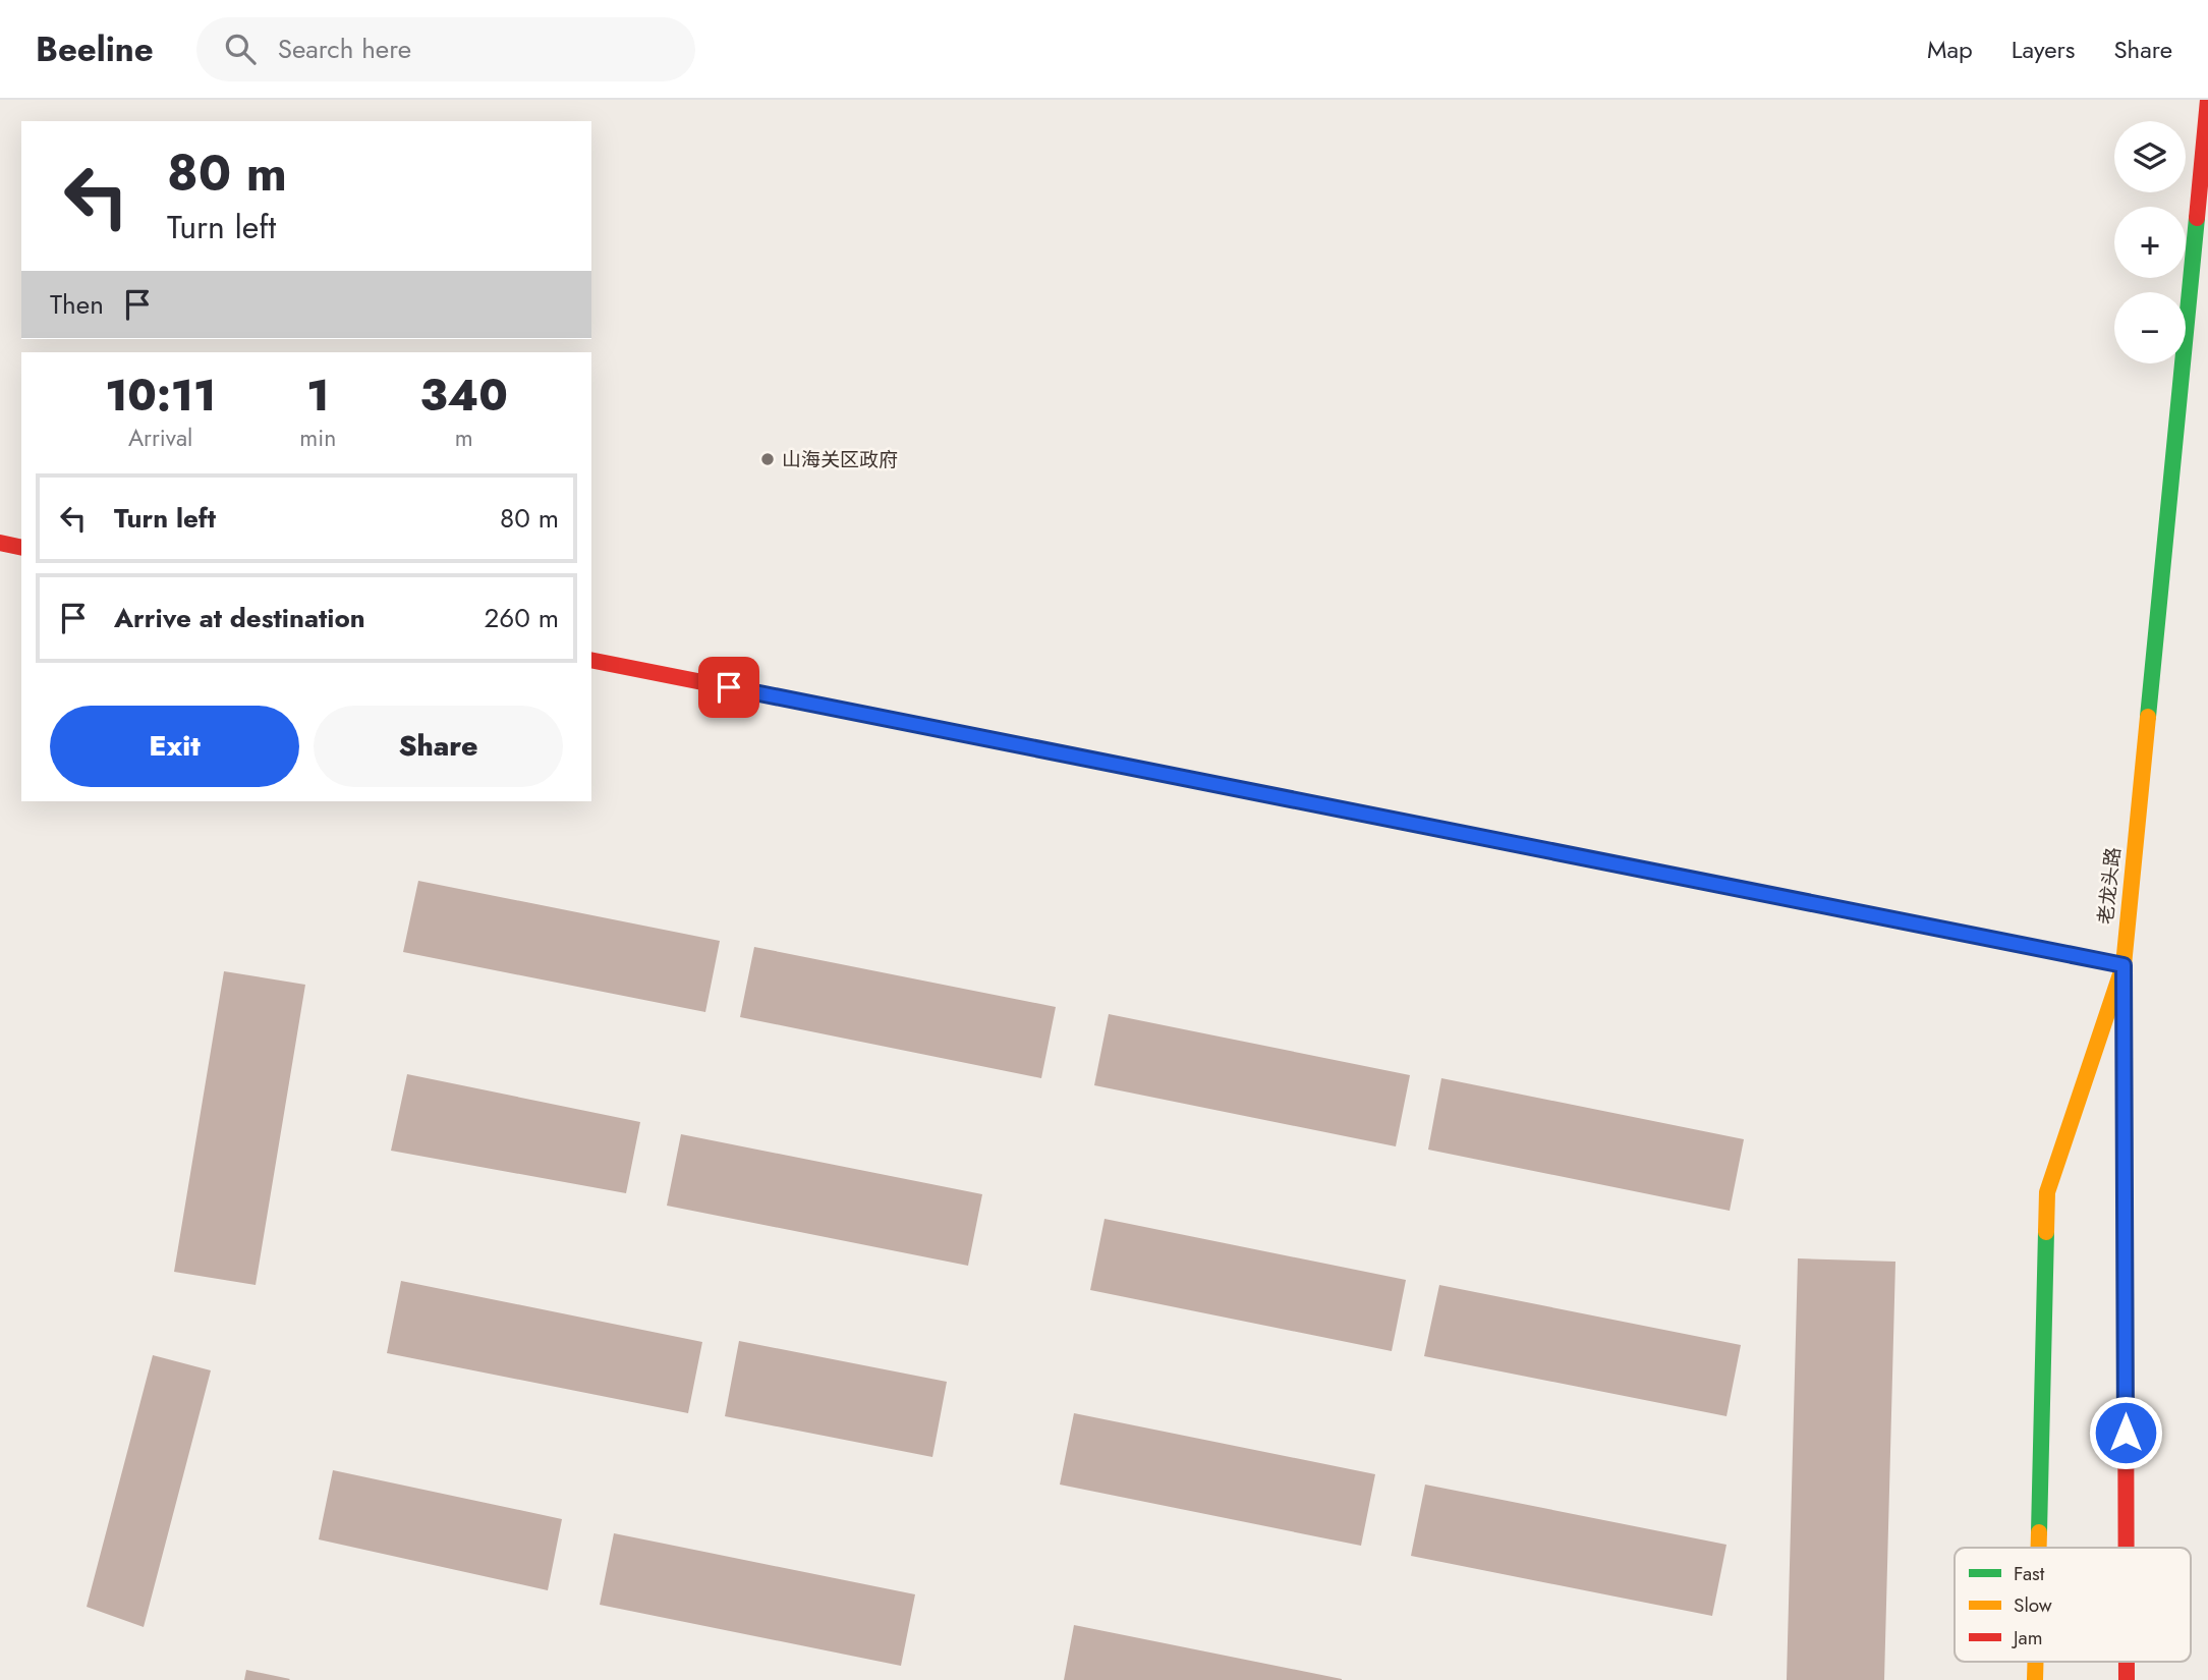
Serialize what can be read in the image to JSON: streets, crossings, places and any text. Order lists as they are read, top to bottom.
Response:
{
  "streets": {
    "main road": ["老龙头路"]
  },
  "places": ["山海关区政府"],
  "legend": ["Fast", "Slow", "Jam"],
  "page": {
    "header": "Beeline",
    "search": "Search here",
    "nav": ["Map", "Layers", "Share"],
    "map_buttons": ["+", "−"],
    "turn": ["80 m", "Turn left"],
    "then": "Then",
    "eta": [
      "10:11",
      "Arrival",
      "1",
      "min",
      "340",
      "m"
    ],
    "list": [
      {
        "name": "Turn left",
        "value": "80 m"
      },
      {
        "name": "Arrive at destination",
        "value": "260 m"
      }
    ],
    "buttons": ["Exit", "Share"]
  }
}
